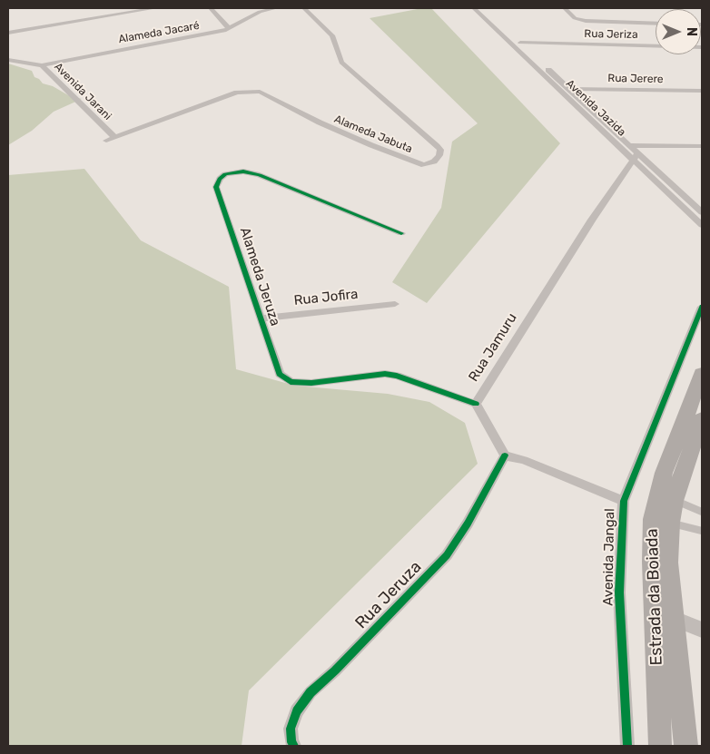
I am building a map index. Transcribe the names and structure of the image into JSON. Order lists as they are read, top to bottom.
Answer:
{
  "streets": {
    "main road": ["Estrada da Boiada"],
    "street": [
      "Alameda Jacaré",
      "Rua Jeriza",
      "Rua Jerere",
      "Avenida Jarani",
      "Avenida Jazida",
      "Alameda Jabuta",
      "Alameda Jeruza",
      "Rua Jofira",
      "Rua Jamuru",
      "Avenida Jangal",
      "Rua Jeruza"
    ]
  },
  "crossings": [
    ["Alameda Jacaré", "Avenida Jarani"],
    ["Rua Jeriza", "Avenida Jazida"],
    ["Rua Jerere", "Avenida Jazida"],
    ["Avenida Jarani", "Alameda Jabuta"],
    ["Avenida Jazida", "Rua Jamuru"],
    ["Alameda Jeruza", "Rua Jofira"],
    ["Alameda Jeruza", "Rua Jamuru"],
    ["Rua Jamuru", "Rua Jeruza"]
  ],
  "north": "right"
}
